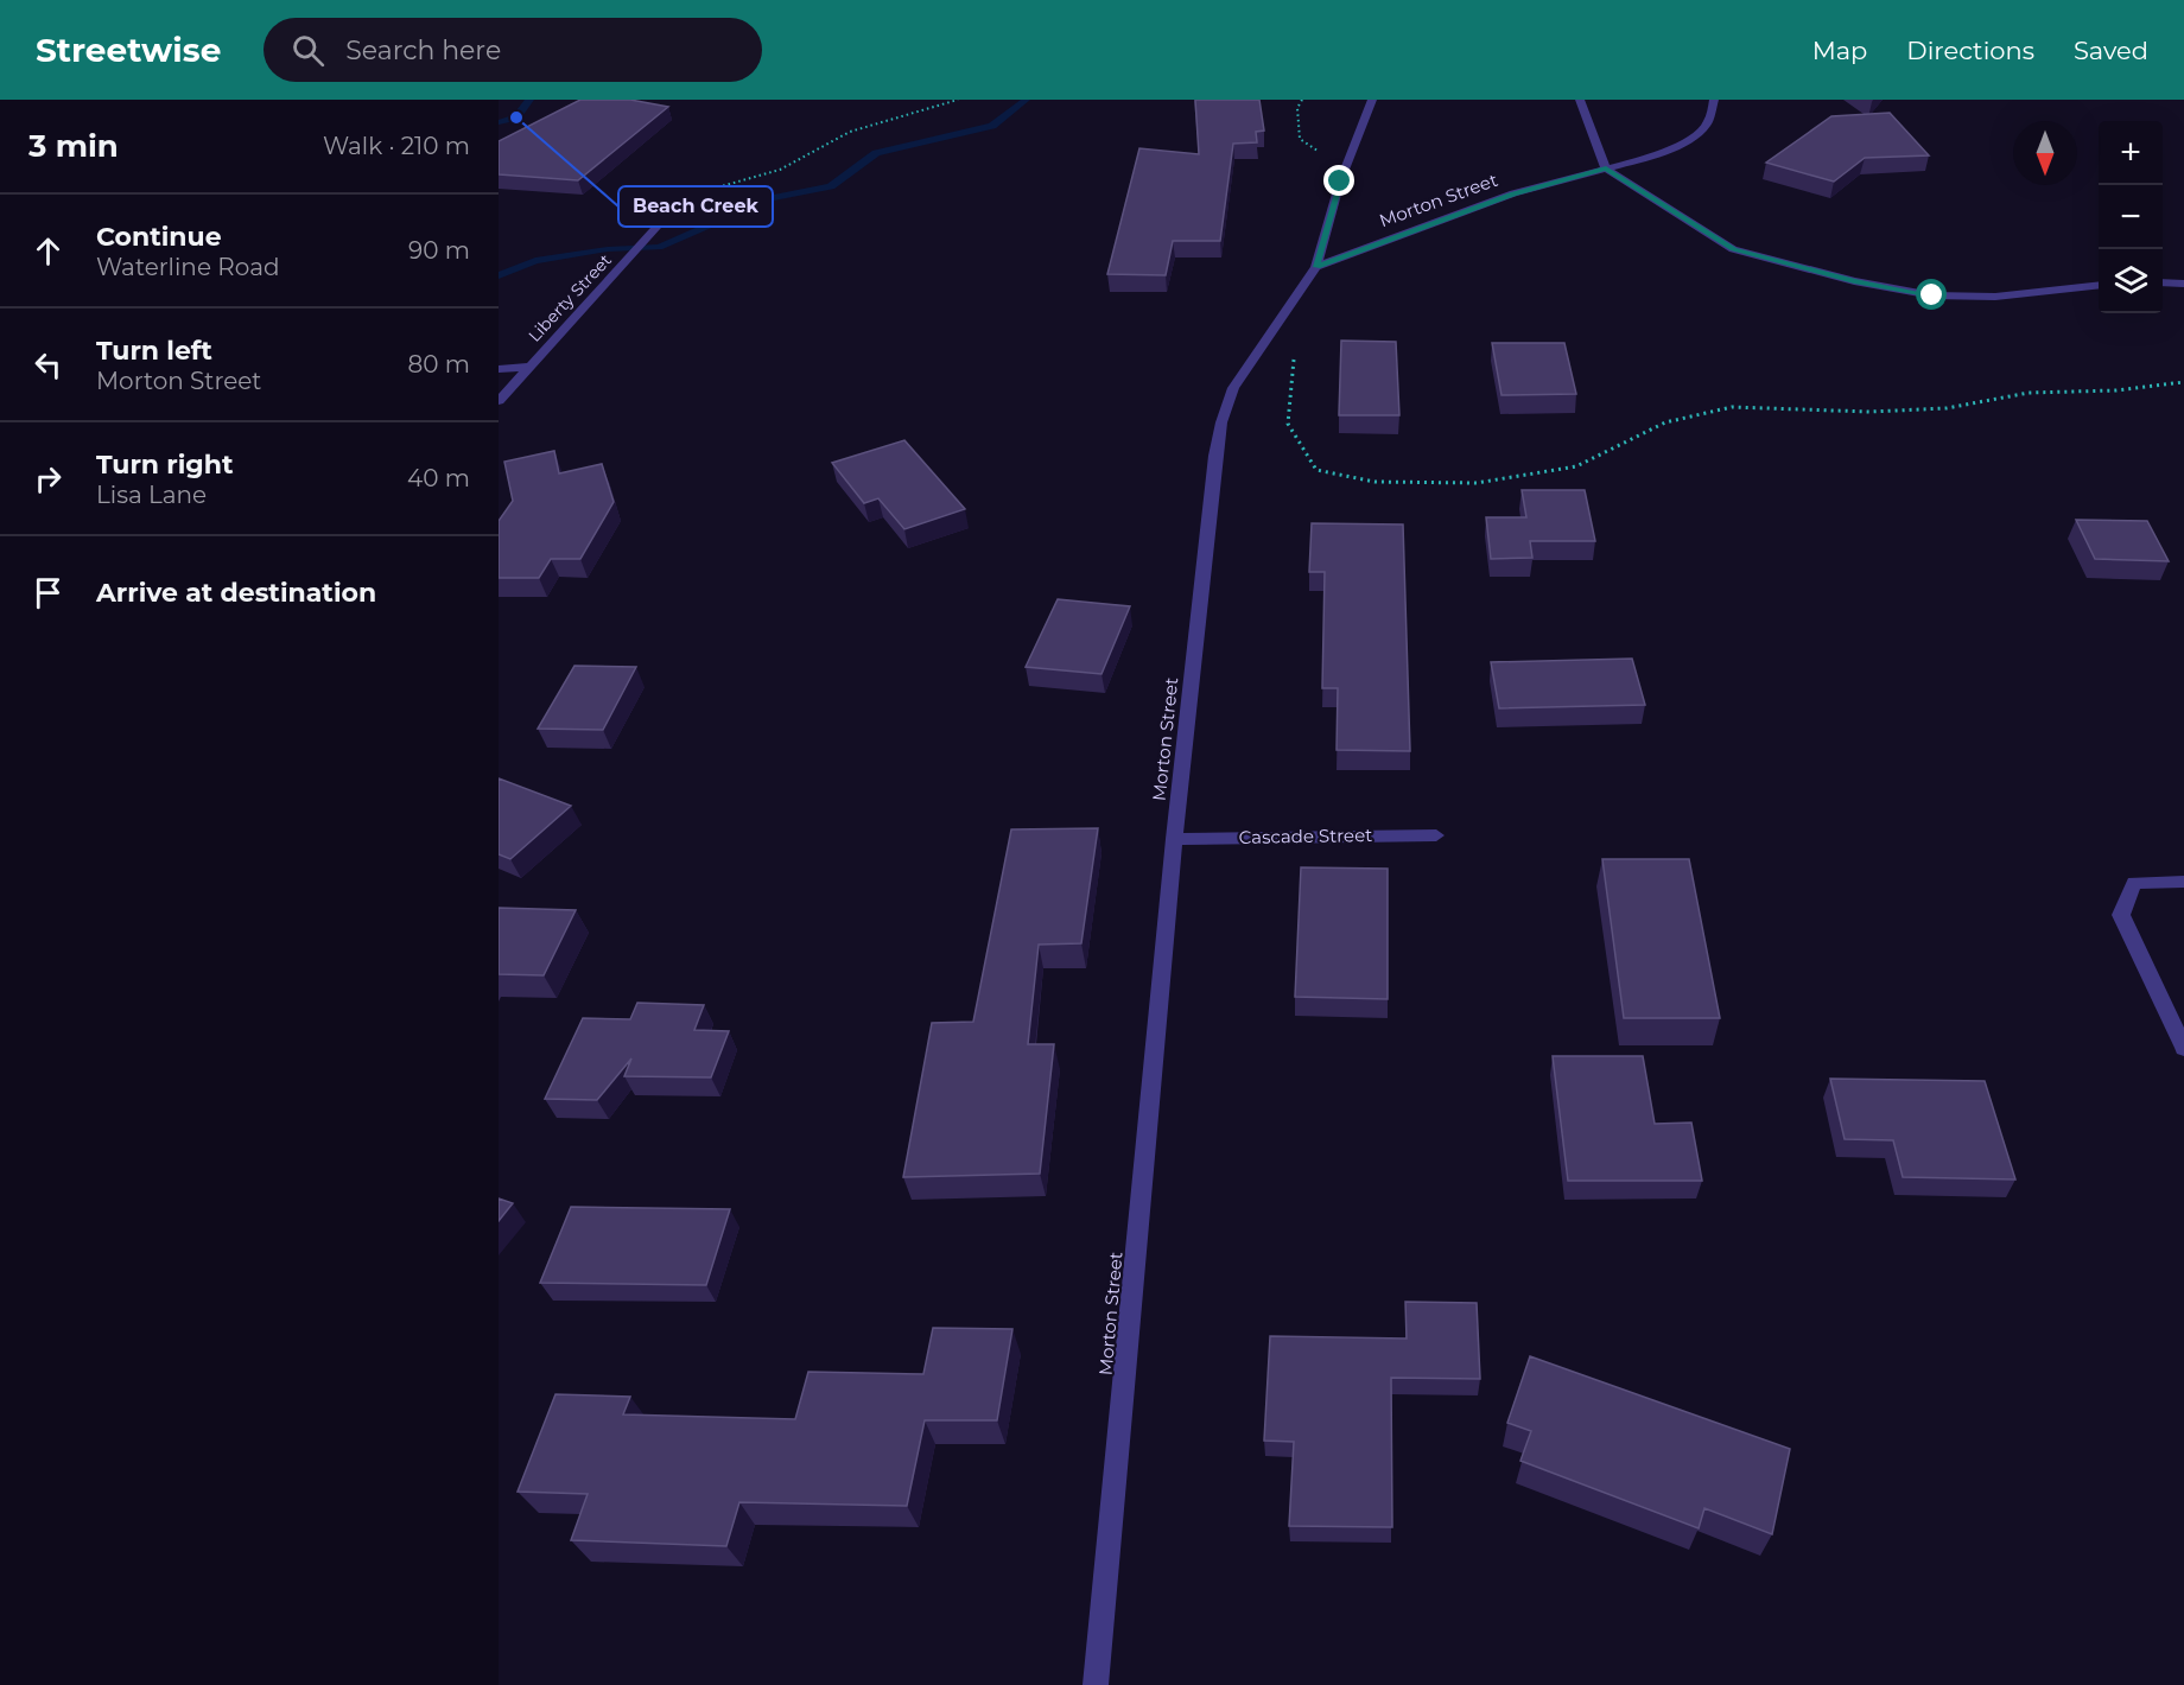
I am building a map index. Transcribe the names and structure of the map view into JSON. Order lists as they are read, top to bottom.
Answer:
{
  "streets": {
    "street": ["Morton Street", "Liberty Street", "Cascade Street"]
  },
  "crossings": [
    ["Morton Street", "Cascade Street"]
  ],
  "places": ["Beach Creek"],
  "north": "bottom",
  "page": {
    "header": "Streetwise",
    "search": "Search here",
    "nav": ["Map", "Directions", "Saved"],
    "heading": ["3 min", "Walk · 210 m"],
    "map_buttons": ["+", "−"],
    "list": [
      ["Continue", "Waterline Road", "90 m"],
      ["Turn left", "Morton Street", "80 m"],
      ["Turn right", "Lisa Lane", "40 m"],
      "Arrive at destination"
    ]
  }
}
